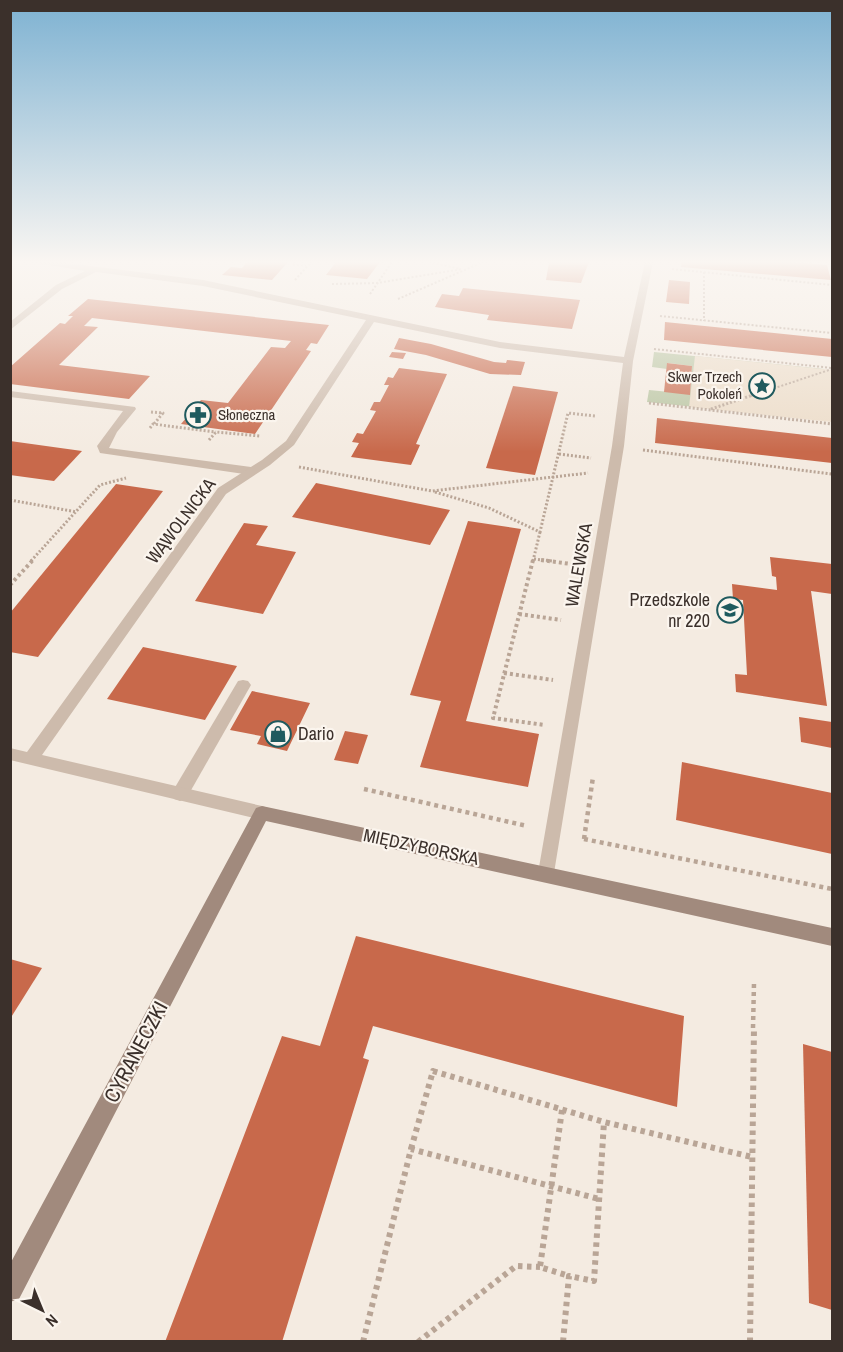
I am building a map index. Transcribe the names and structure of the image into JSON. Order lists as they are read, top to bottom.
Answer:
{
  "streets": {
    "street": [
      "WĄWOLNICKA",
      "WALEWSKA",
      "MIĘDZYBORSKA",
      "CYRANECZKI"
    ]
  },
  "crossings": [
    ["WĄWOLNICKA", "MIĘDZYBORSKA"],
    ["WALEWSKA", "MIĘDZYBORSKA"],
    ["MIĘDZYBORSKA", "CYRANECZKI"]
  ],
  "places": {
    "place": ["Skwer Trzech Pokoleń"],
    "pharmacy": ["Słoneczna"],
    "school or university": ["Przedszkole nr 220"],
    "shop": ["Dario"]
  },
  "north": "bottom right"
}
